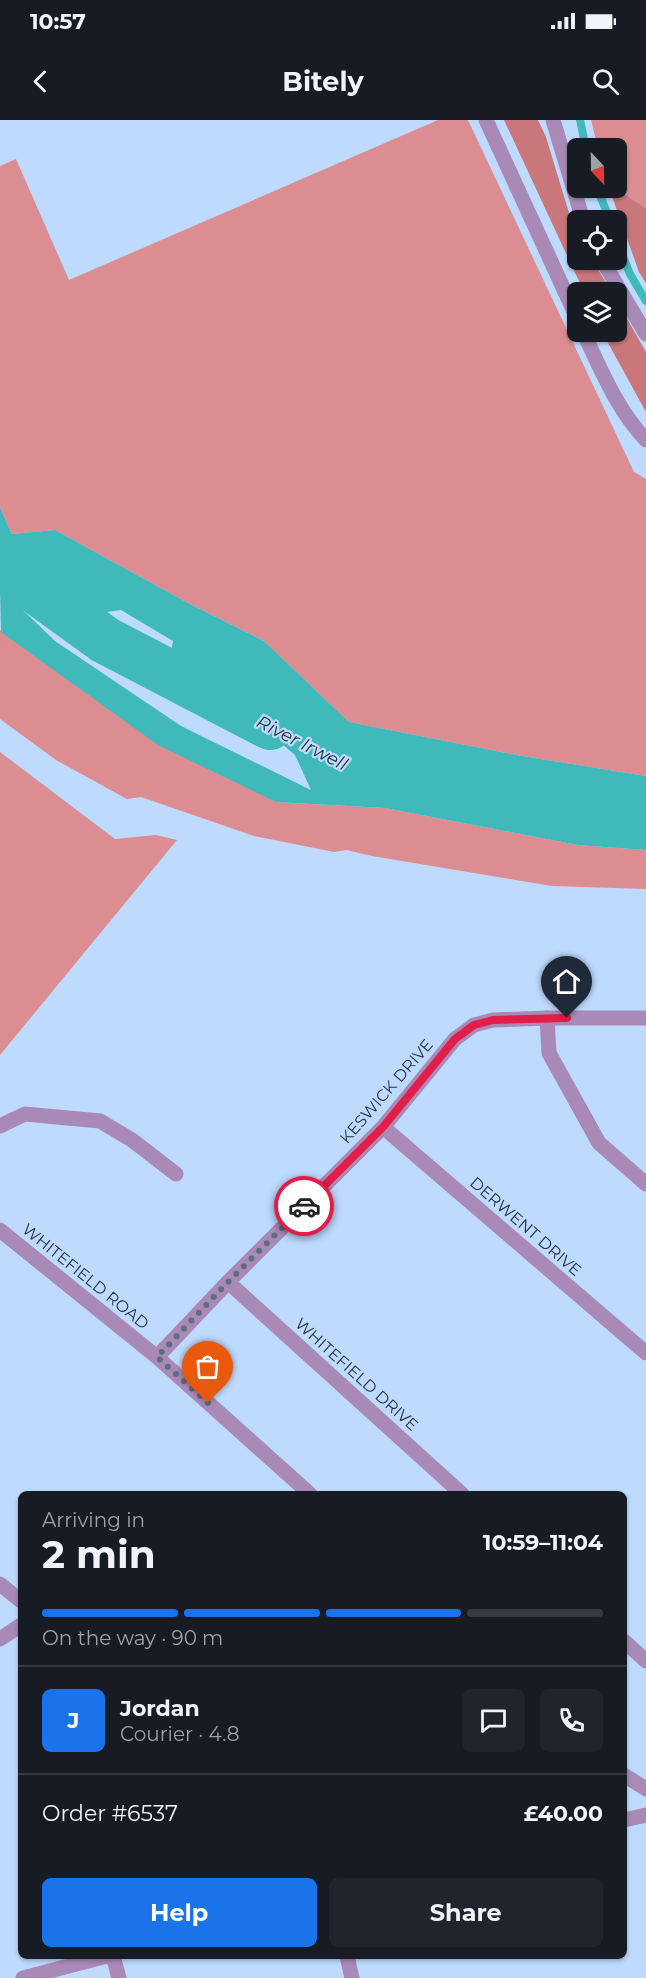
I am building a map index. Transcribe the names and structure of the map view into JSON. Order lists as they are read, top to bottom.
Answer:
{
  "streets": {
    "street": [
      "KESWICK DRIVE",
      "DERWENT DRIVE",
      "WHITEFIELD ROAD",
      "WHITEFIELD DRIVE"
    ]
  },
  "crossings": [
    ["KESWICK DRIVE", "DERWENT DRIVE"],
    ["KESWICK DRIVE", "WHITEFIELD ROAD"],
    ["KESWICK DRIVE", "WHITEFIELD DRIVE"]
  ],
  "water": ["River Irwell"],
  "north": "bottom",
  "page": {
    "status": "10:57",
    "header": "Bitely",
    "heading": ["2 min", "Arriving in", "10:59–11:04"],
    "panel": [
      "Jordan",
      "Courier · 4.8",
      "Order #6537",
      "£40.00"
    ],
    "bar": "On the way · 90 m",
    "round": "J",
    "buttons": ["Help", "Share"]
  }
}
